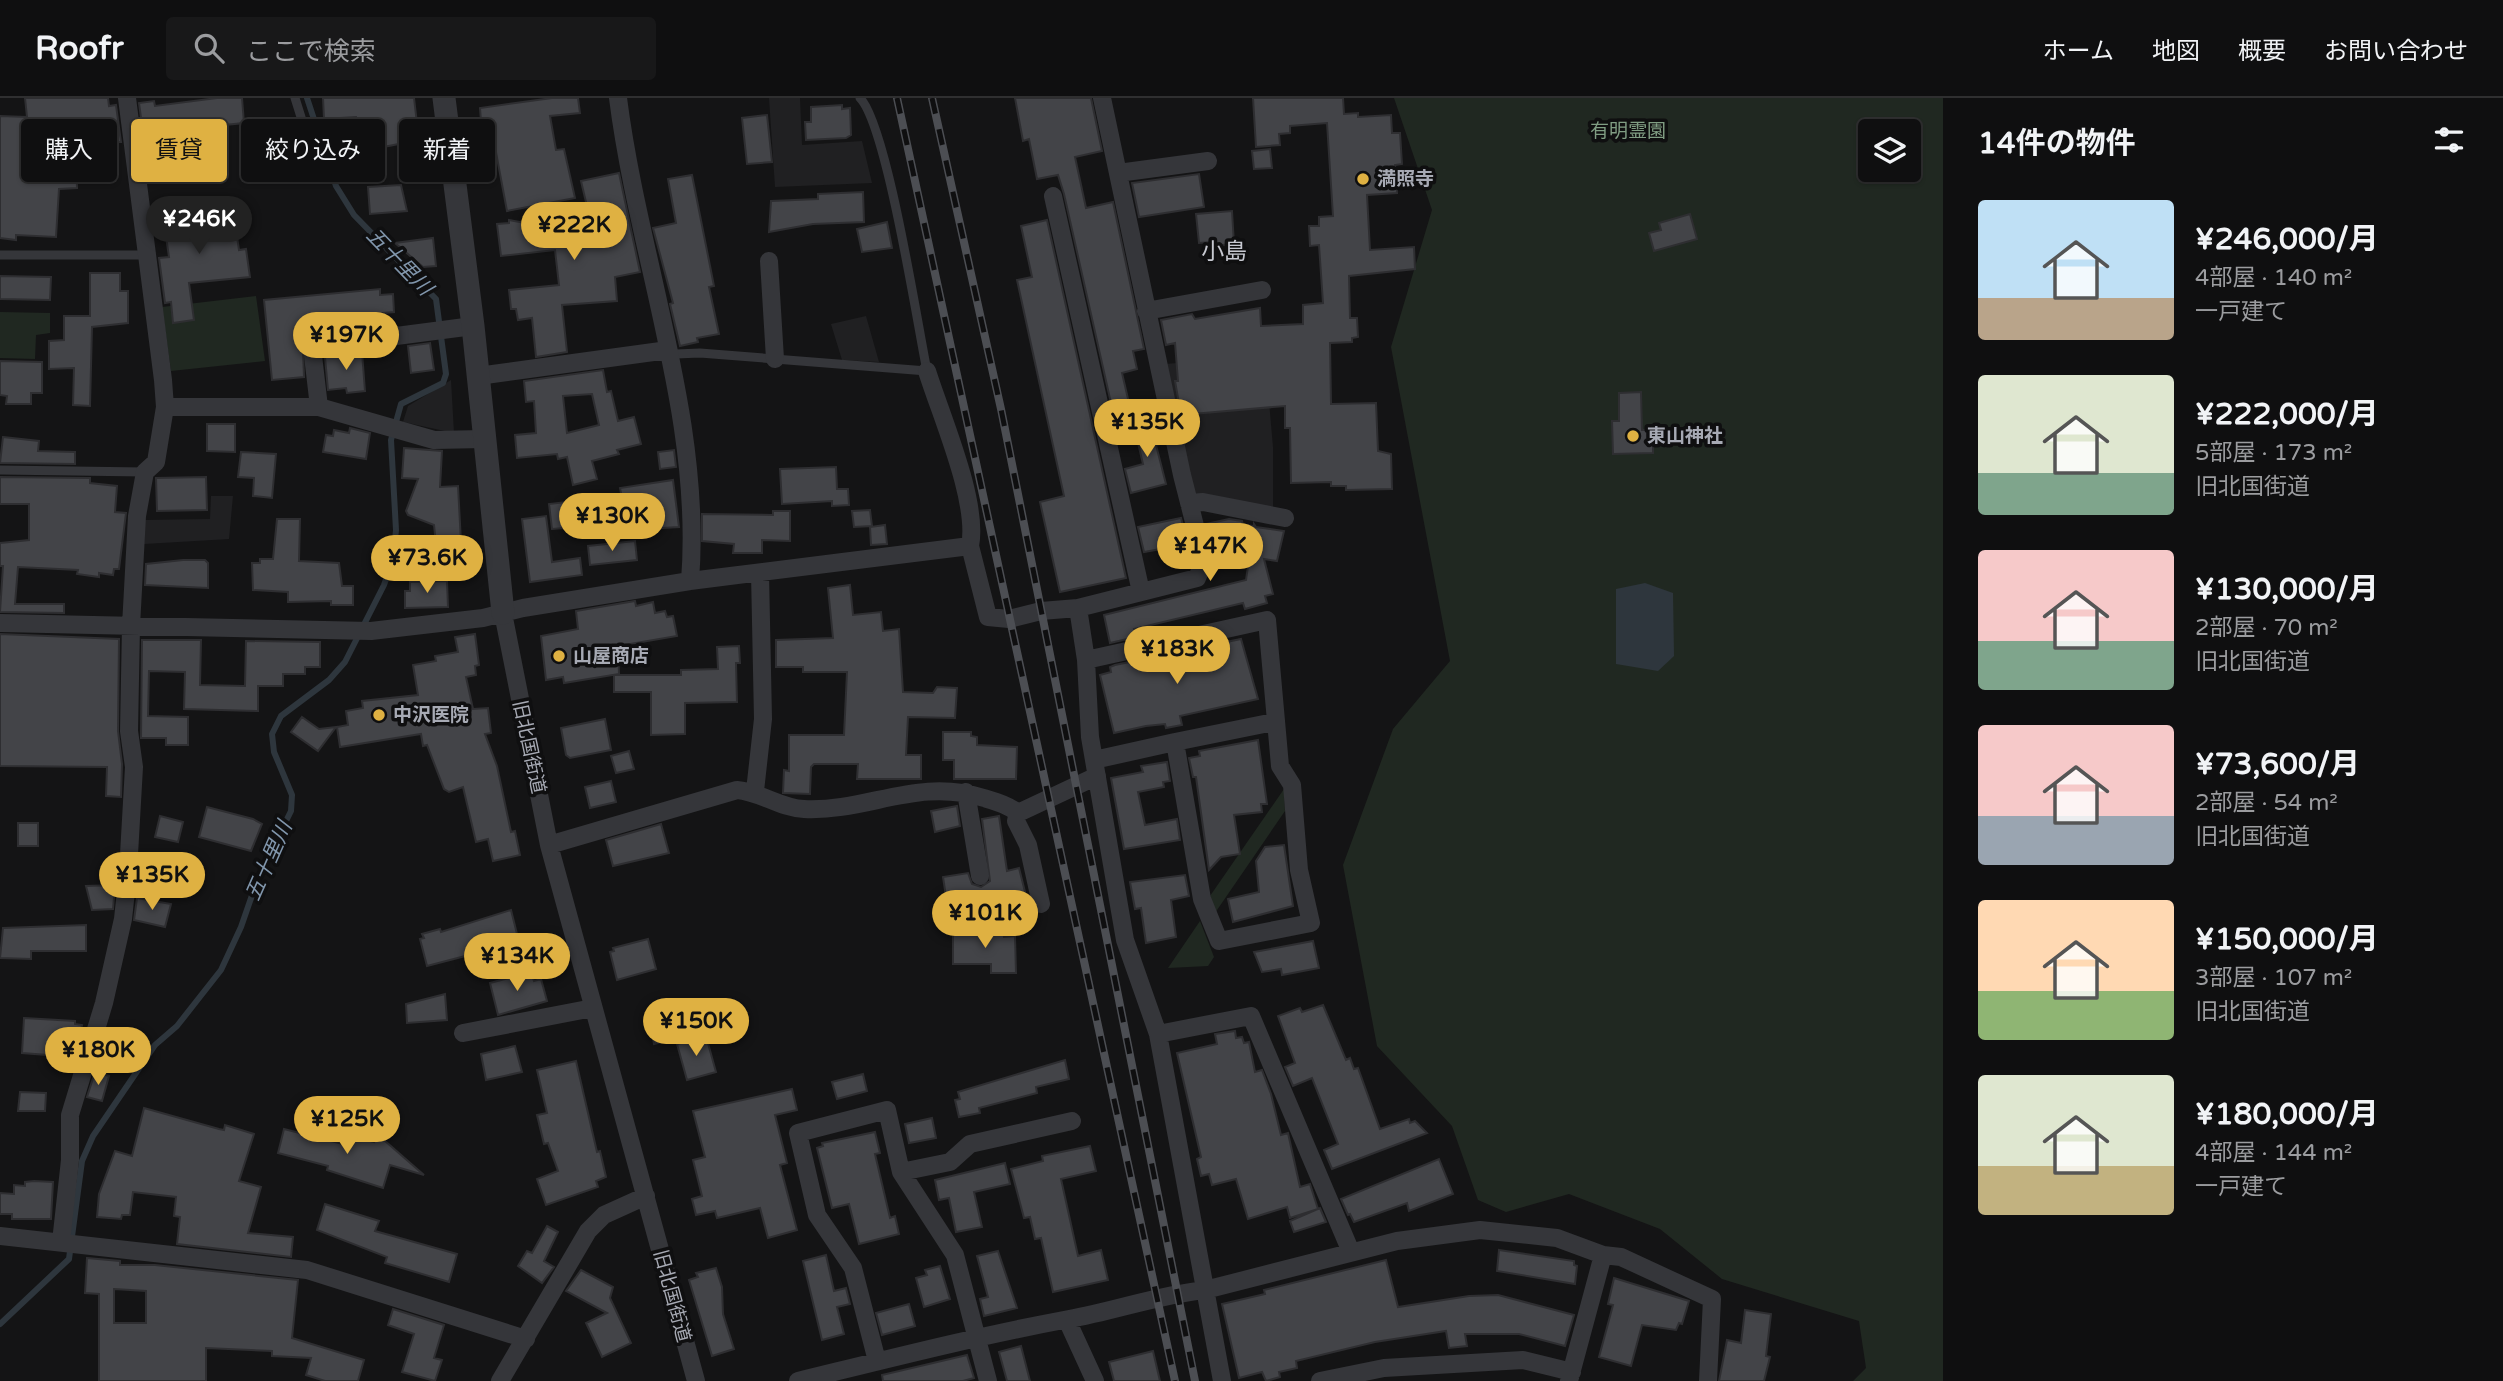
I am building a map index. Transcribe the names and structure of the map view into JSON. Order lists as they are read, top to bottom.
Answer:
{
  "streets": {
    "street": ["旧北国街道"]
  },
  "districts": ["小島"],
  "water": ["五十里川"],
  "parks": ["有明霊園"],
  "places": [
    "満照寺",
    "東山神社",
    "山屋商店",
    "中沢医院"
  ],
  "page": {
    "header": "Roofr",
    "search": "ここで検索",
    "nav": [
      "ホーム",
      "地図",
      "概要",
      "お問い合わせ"
    ],
    "heading": "14件の物件",
    "chip": [
      "購入",
      "賃貸",
      "絞り込み",
      "新着"
    ],
    "list": [
      {
        "name": "¥246,000/月",
        "note": "4部屋 · 140 m² · 一戸建て"
      },
      {
        "name": "¥222,000/月",
        "note": "5部屋 · 173 m² · 旧北国街道"
      },
      {
        "name": "¥130,000/月",
        "note": "2部屋 · 70 m² · 旧北国街道"
      },
      {
        "name": "¥73,600/月",
        "note": "2部屋 · 54 m² · 旧北国街道"
      },
      {
        "name": "¥150,000/月",
        "note": "3部屋 · 107 m² · 旧北国街道"
      },
      {
        "name": "¥180,000/月",
        "note": "4部屋 · 144 m² · 一戸建て"
      }
    ],
    "price": [
      "¥246K",
      "¥222K",
      "¥197K",
      "¥135K",
      "¥130K",
      "¥147K",
      "¥73.6K",
      "¥183K",
      "¥135K",
      "¥101K",
      "¥134K",
      "¥150K",
      "¥180K",
      "¥125K"
    ]
  }
}
